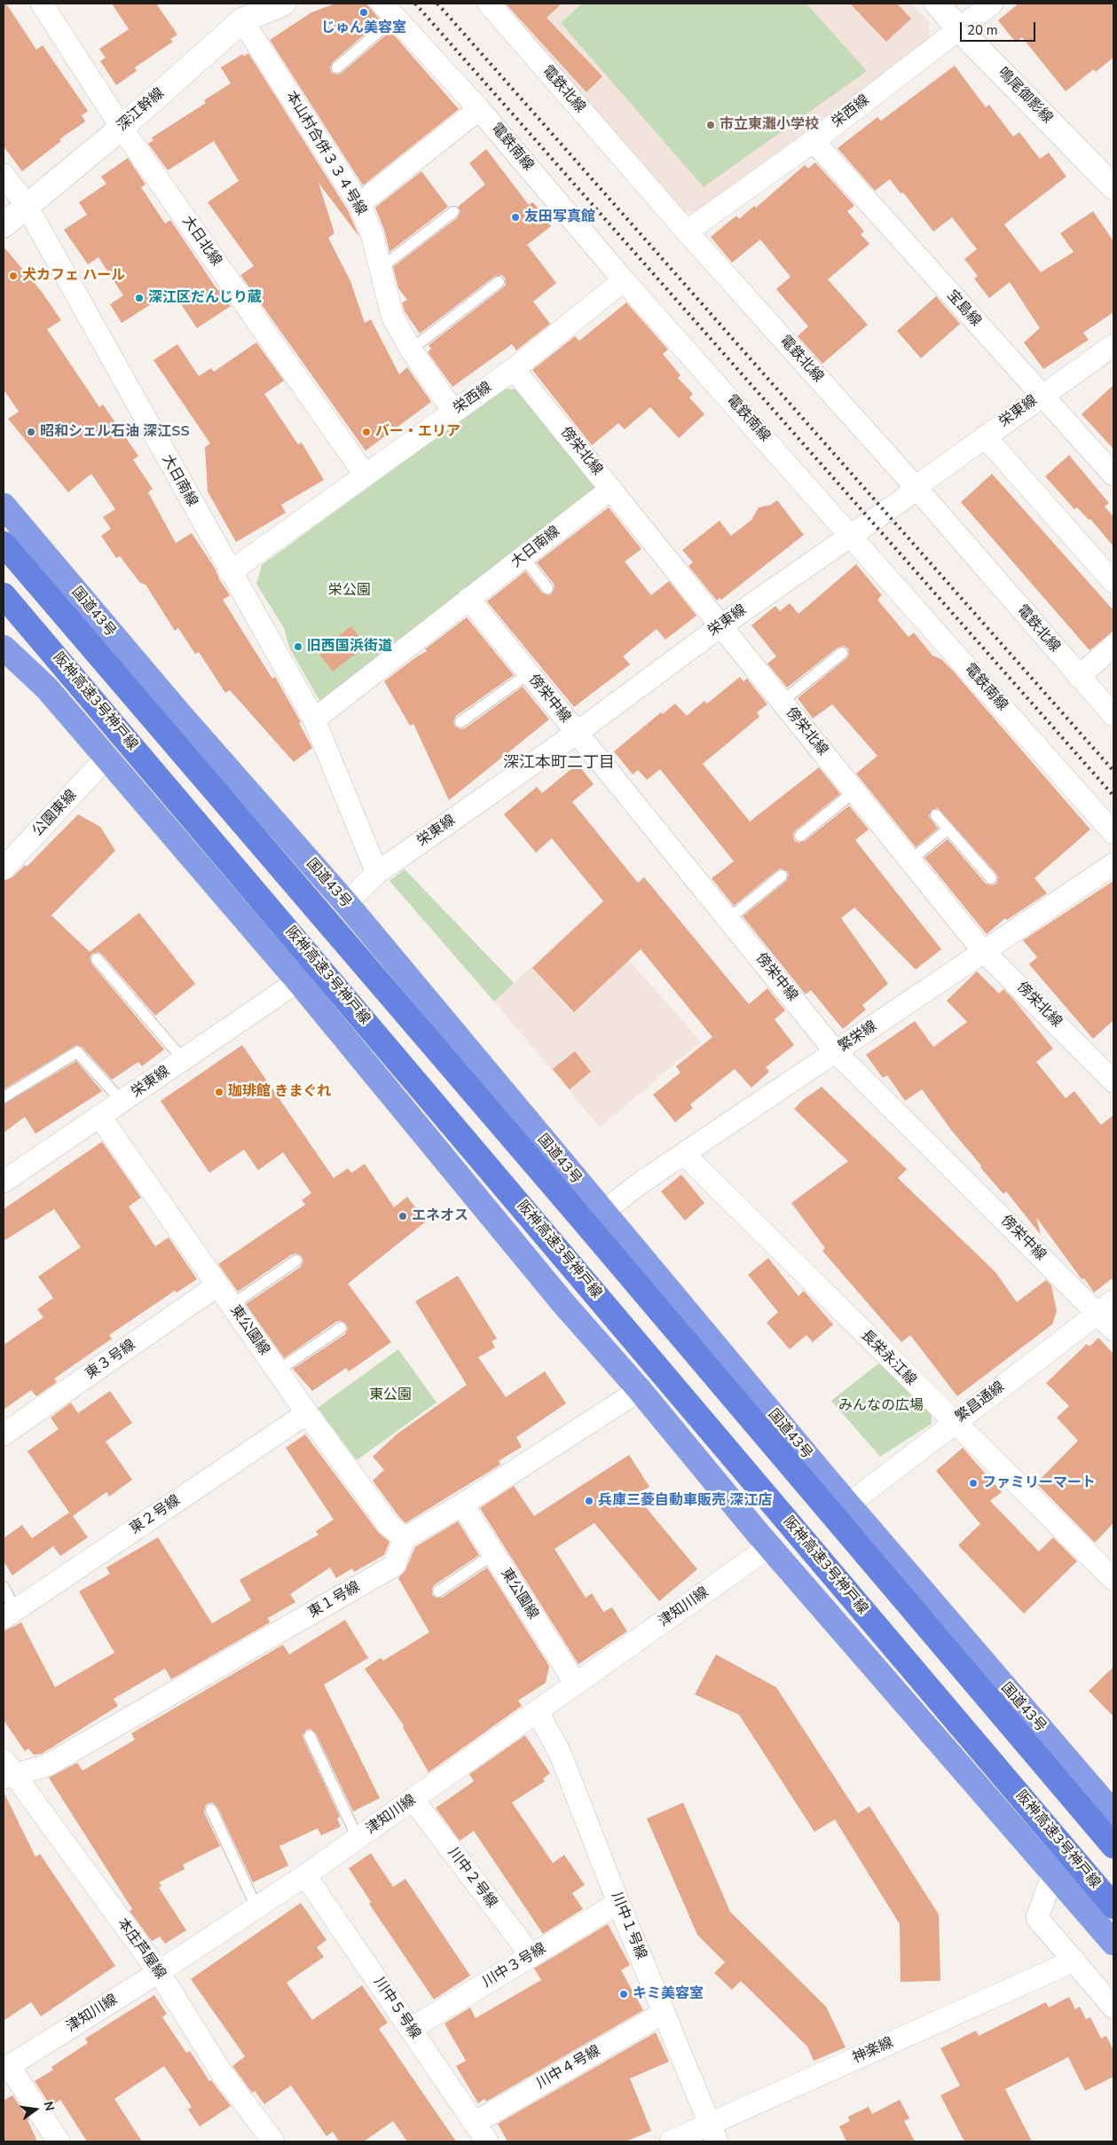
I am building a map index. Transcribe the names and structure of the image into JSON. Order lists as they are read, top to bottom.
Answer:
{
  "streets": {
    "highway": ["国道43号", "阪神高速3号神戸線"],
    "street": [
      "電鉄北線",
      "鳴尾御影線",
      "深江幹線",
      "栄西線",
      "電鉄南線",
      "本山村合併３３４号線",
      "大日北線",
      "宝島線",
      "栄東線",
      "傍栄北線",
      "大日南線",
      "傍栄中線",
      "公園東線",
      "繁栄線",
      "東公園線",
      "長栄永江線",
      "東３号線",
      "繁昌通線",
      "東２号線",
      "東１号線",
      "津知川線",
      "川中２号線",
      "川中１号線",
      "本庄芦屋線",
      "川中３号線",
      "川中５号線",
      "神楽線",
      "川中４号線"
    ]
  },
  "crossings": [
    ["電鉄北線", "栄西線"],
    ["電鉄北線", "栄東線"],
    ["鳴尾御影線", "栄西線"],
    ["深江幹線", "本山村合併３３４号線"],
    ["深江幹線", "大日北線"],
    ["深江幹線", "大日南線"],
    ["栄西線", "電鉄南線"],
    ["栄西線", "本山村合併３３４号線"],
    ["栄西線", "大日北線"],
    ["栄西線", "宝島線"],
    ["栄西線", "傍栄北線"],
    ["栄西線", "大日南線"],
    ["電鉄南線", "栄東線"],
    ["宝島線", "栄東線"],
    ["栄東線", "傍栄北線"],
    ["栄東線", "大日南線"],
    ["栄東線", "国道43号"],
    ["栄東線", "傍栄中線"],
    ["栄東線", "東公園線"],
    ["傍栄北線", "大日南線"],
    ["傍栄北線", "繁栄線"],
    ["大日南線", "傍栄中線"],
    ["国道43号", "繁栄線"],
    ["国道43号", "繁昌通線"],
    ["傍栄中線", "繁栄線"],
    ["傍栄中線", "繁昌通線"],
    ["繁栄線", "長栄永江線"],
    ["東公園線", "東３号線"],
    ["東公園線", "東２号線"],
    ["東公園線", "東１号線"],
    ["東公園線", "津知川線"],
    ["長栄永江線", "繁昌通線"],
    ["東１号線", "本庄芦屋線"],
    ["津知川線", "川中２号線"],
    ["津知川線", "川中１号線"],
    ["津知川線", "本庄芦屋線"],
    ["津知川線", "川中５号線"],
    ["川中２号線", "川中３号線"],
    ["川中１号線", "川中３号線"],
    ["川中１号線", "神楽線"],
    ["川中１号線", "川中４号線"],
    ["川中３号線", "川中５号線"],
    ["川中５号線", "川中４号線"]
  ],
  "districts": ["深江本町二丁目"],
  "parks": ["栄公園", "東公園", "みんなの広場"],
  "places": [
    "じゅん美容室",
    "市立東灘小学校",
    "友田写真館",
    "犬カフェ ハール",
    "深江区だんじり蔵",
    "昭和シェル石油 深江SS",
    "バー・エリア",
    "旧西国浜街道",
    "珈琲館 きまぐれ",
    "エネオス",
    "ファミリーマート",
    "兵庫三菱自動車販売 深江店",
    "キミ美容室"
  ],
  "scale_bar": "20 m",
  "north": "right"
}
